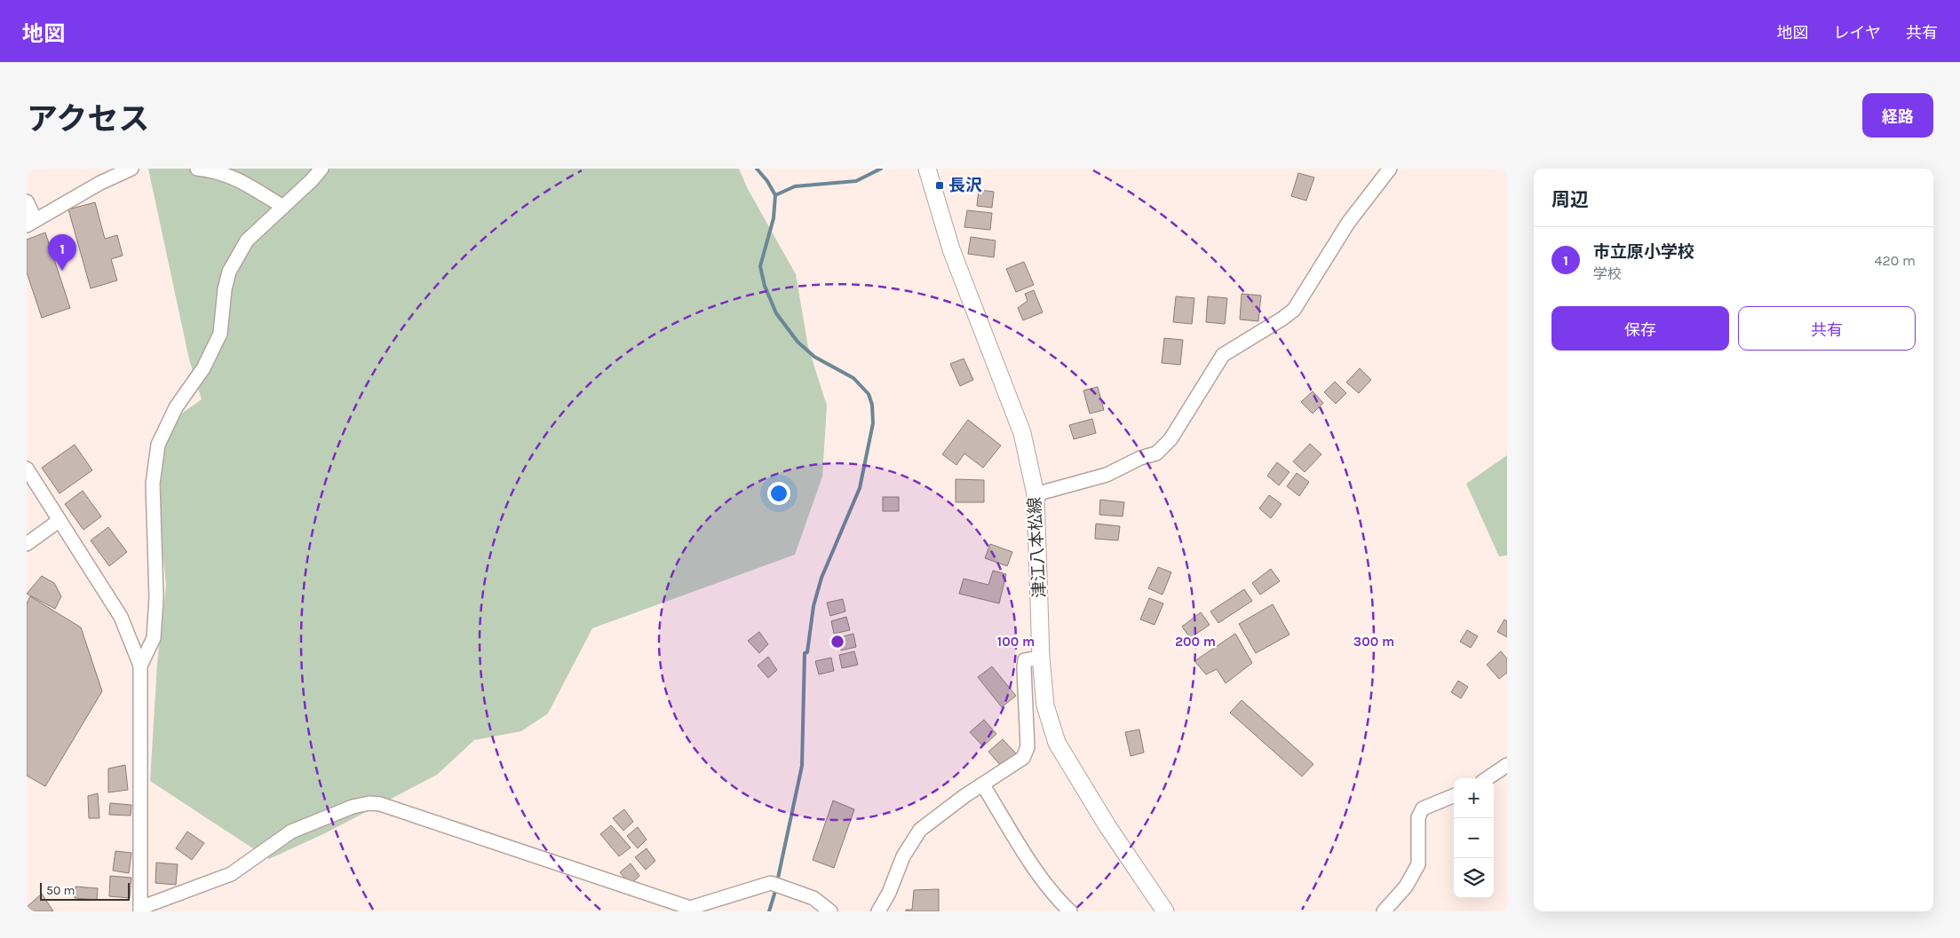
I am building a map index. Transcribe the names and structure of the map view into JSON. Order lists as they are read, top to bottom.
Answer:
{
  "streets": {
    "main road": ["津江八本松線"]
  },
  "places": {
    "transit": ["長沢"]
  },
  "scale_bar": "50 m",
  "page": {
    "header": "地図",
    "nav": ["地図", "レイヤ", "共有"],
    "title": "アクセス",
    "buttons": [
      "経路",
      ["保存", "共有"]
    ],
    "heading": "周辺",
    "list": [
      {
        "mark": "1",
        "name": "市立原小学校",
        "note": "学校",
        "value": "420 m"
      }
    ],
    "pins": "1",
    "map_buttons": ["+", "−"],
    "scale": "50 m"
  },
  "rings": ["100 m", "200 m", "300 m"]
}
